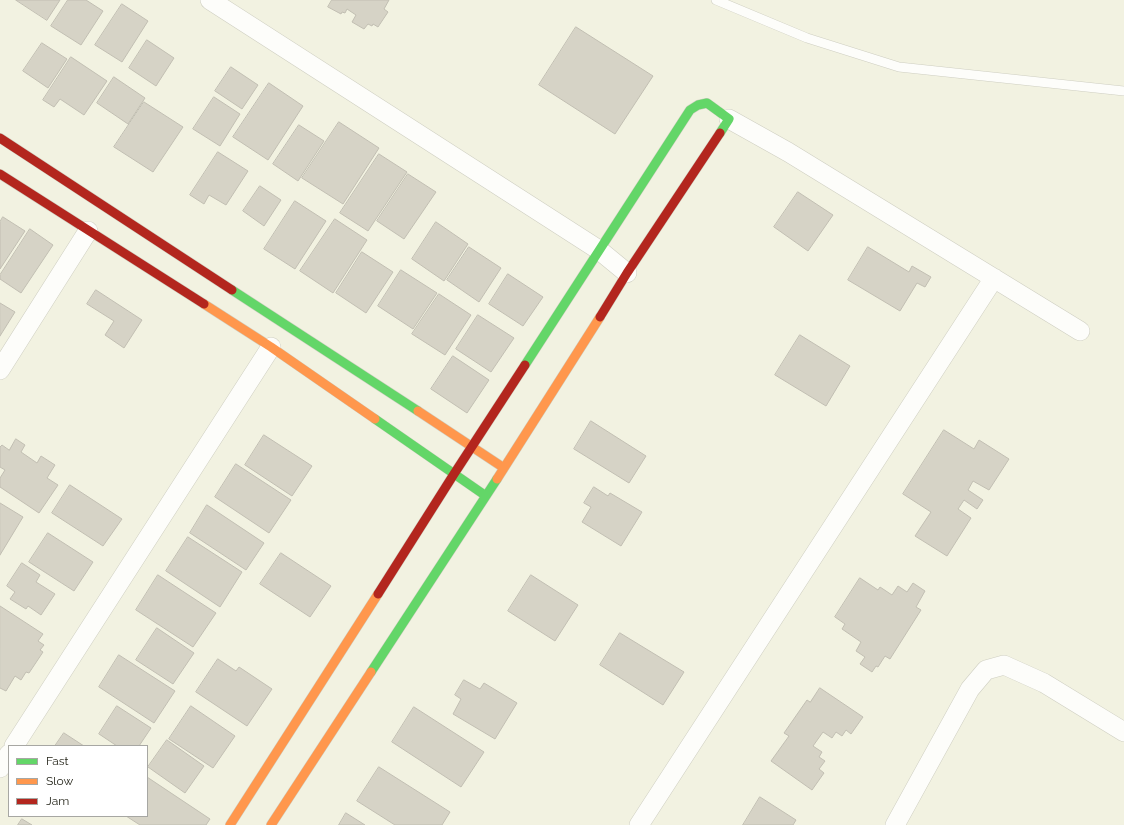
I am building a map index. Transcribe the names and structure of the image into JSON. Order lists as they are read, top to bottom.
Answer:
{
  "legend": ["Fast", "Slow", "Jam"]
}
